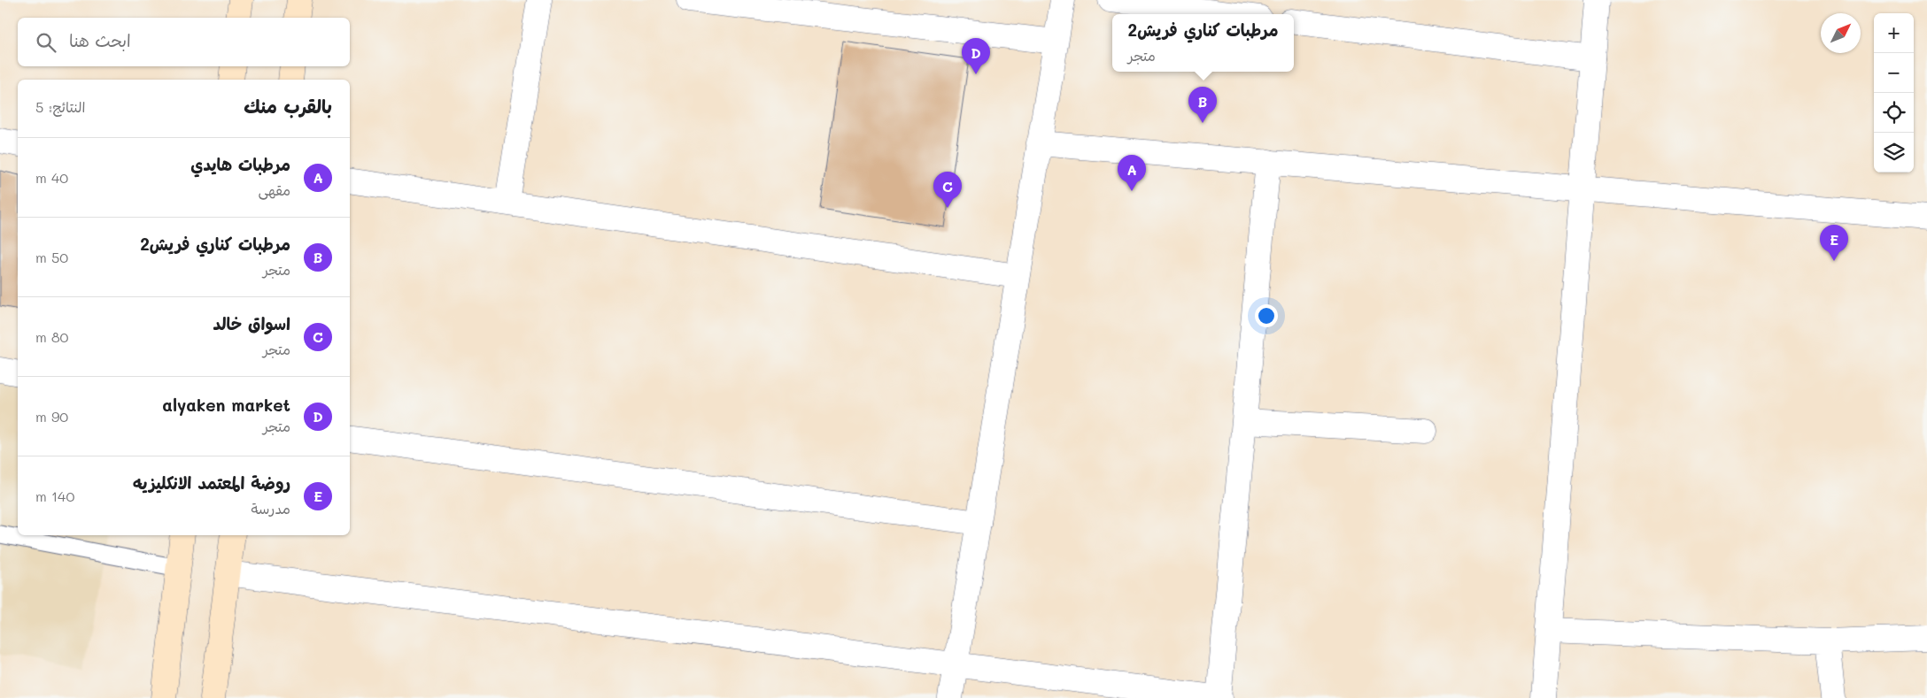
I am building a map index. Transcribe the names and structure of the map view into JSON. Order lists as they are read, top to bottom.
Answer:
{
  "north": "top right",
  "page": {
    "map_buttons": ["+", "−"],
    "popup": ["مرطبات كناري فريش2", "متجر"],
    "search": "ابحث هنا",
    "pins": [
      "D",
      "B",
      "A",
      "C",
      "E"
    ],
    "heading": ["بالقرب منك", "النتائج: 5"],
    "list": [
      {
        "mark": "A",
        "name": "مرطبات هايدي",
        "note": "مقهى",
        "value": "40 m"
      },
      {
        "mark": "B",
        "name": "مرطبات كناري فريش2",
        "note": "متجر",
        "value": "50 m"
      },
      {
        "mark": "C",
        "name": "اسواق خالد",
        "note": "متجر",
        "value": "80 m"
      },
      {
        "mark": "D",
        "name": "alyaken market",
        "note": "متجر",
        "value": "90 m"
      },
      {
        "mark": "E",
        "name": "روضة المعتمد الانكليزيه",
        "note": "مدرسة",
        "value": "140 m"
      }
    ]
  }
}
